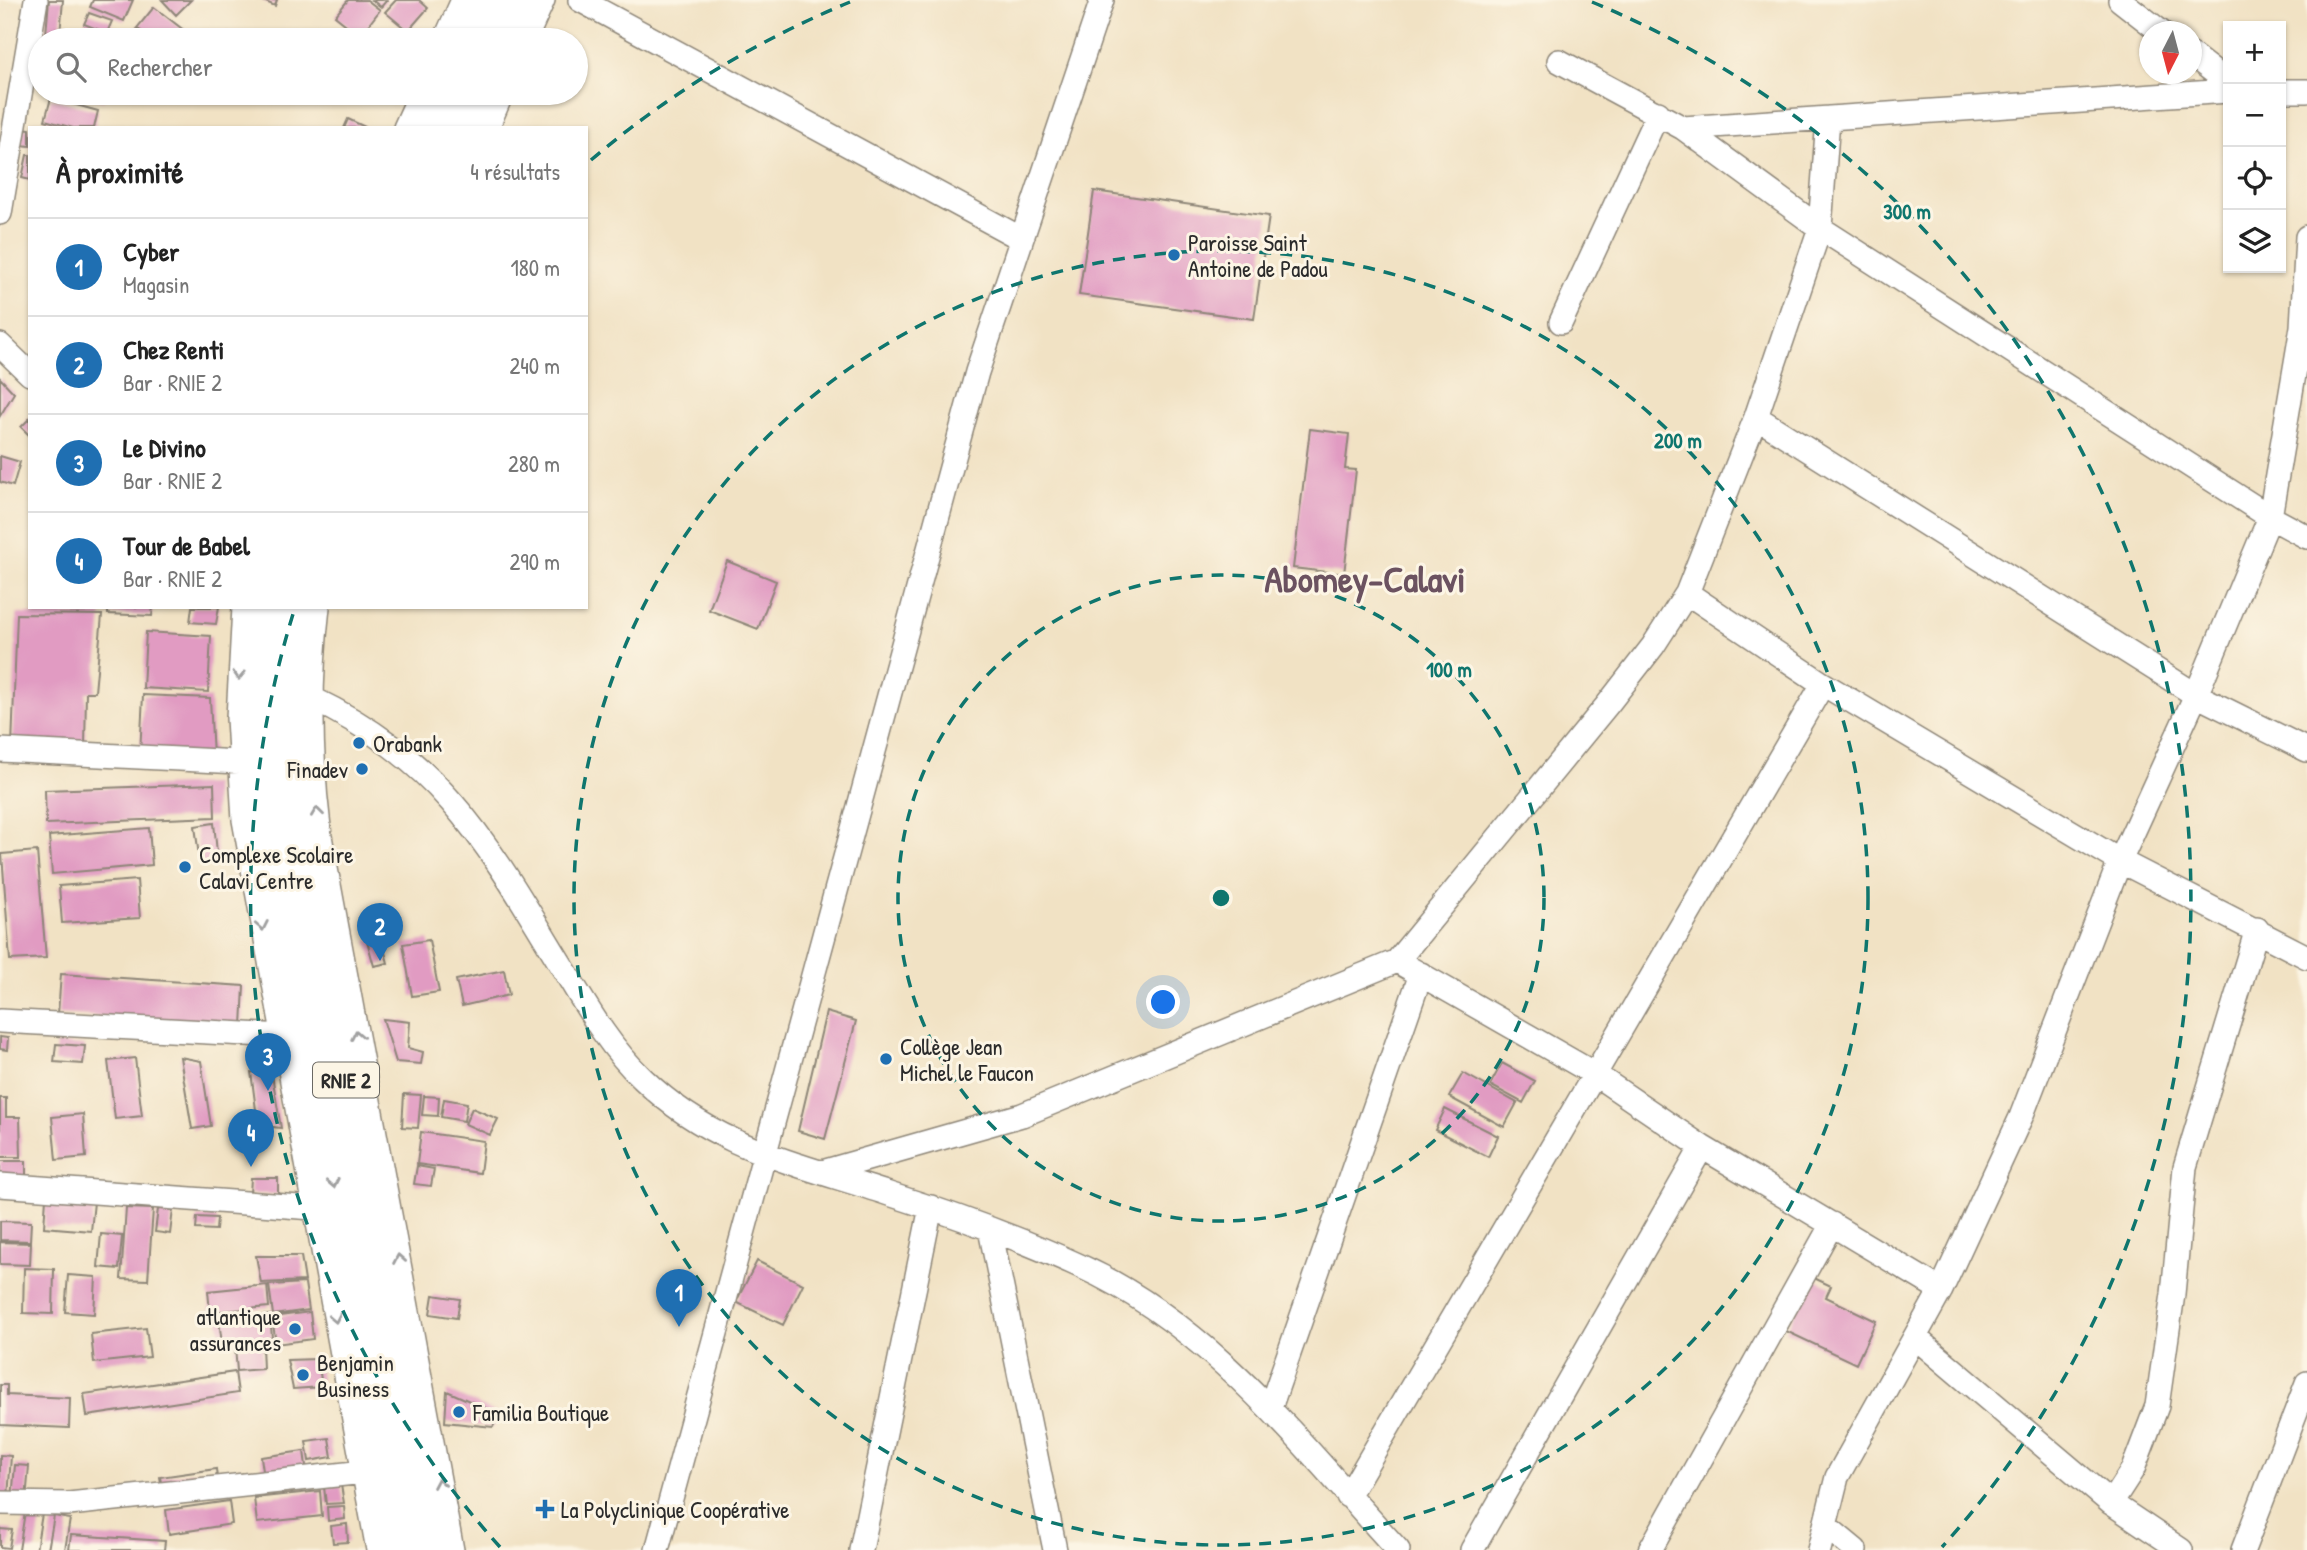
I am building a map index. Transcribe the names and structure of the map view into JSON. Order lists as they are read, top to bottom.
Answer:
{
  "streets": {
    "highway": ["RNIE 2"]
  },
  "districts": ["Abomey-Calavi"],
  "places": {
    "other": [
      "Paroisse Saint Antoine de Padou",
      "Orabank",
      "Finadev",
      "Complexe Scolaire Calavi Centre",
      "Collège Jean Michel le Faucon",
      "atlantique assurances",
      "Benjamin Business",
      "Familia Boutique"
    ],
    "health": ["La Polyclinique Coopérative"]
  },
  "north": "bottom",
  "page": {
    "map_buttons": ["+", "−"],
    "search": "Rechercher",
    "heading": ["À proximité", "4 résultats"],
    "list": [
      {
        "mark": "1",
        "name": "Cyber",
        "note": "Magasin",
        "value": "180 m"
      },
      {
        "mark": "2",
        "name": "Chez Renti",
        "note": "Bar · RNIE 2",
        "value": "240 m"
      },
      {
        "mark": "3",
        "name": "Le Divino",
        "note": "Bar · RNIE 2",
        "value": "280 m"
      },
      {
        "mark": "4",
        "name": "Tour de Babel",
        "note": "Bar · RNIE 2",
        "value": "290 m"
      }
    ],
    "pins": [
      "2",
      "3",
      "4",
      "1"
    ]
  },
  "rings": ["300 m", "200 m", "100 m"]
}
